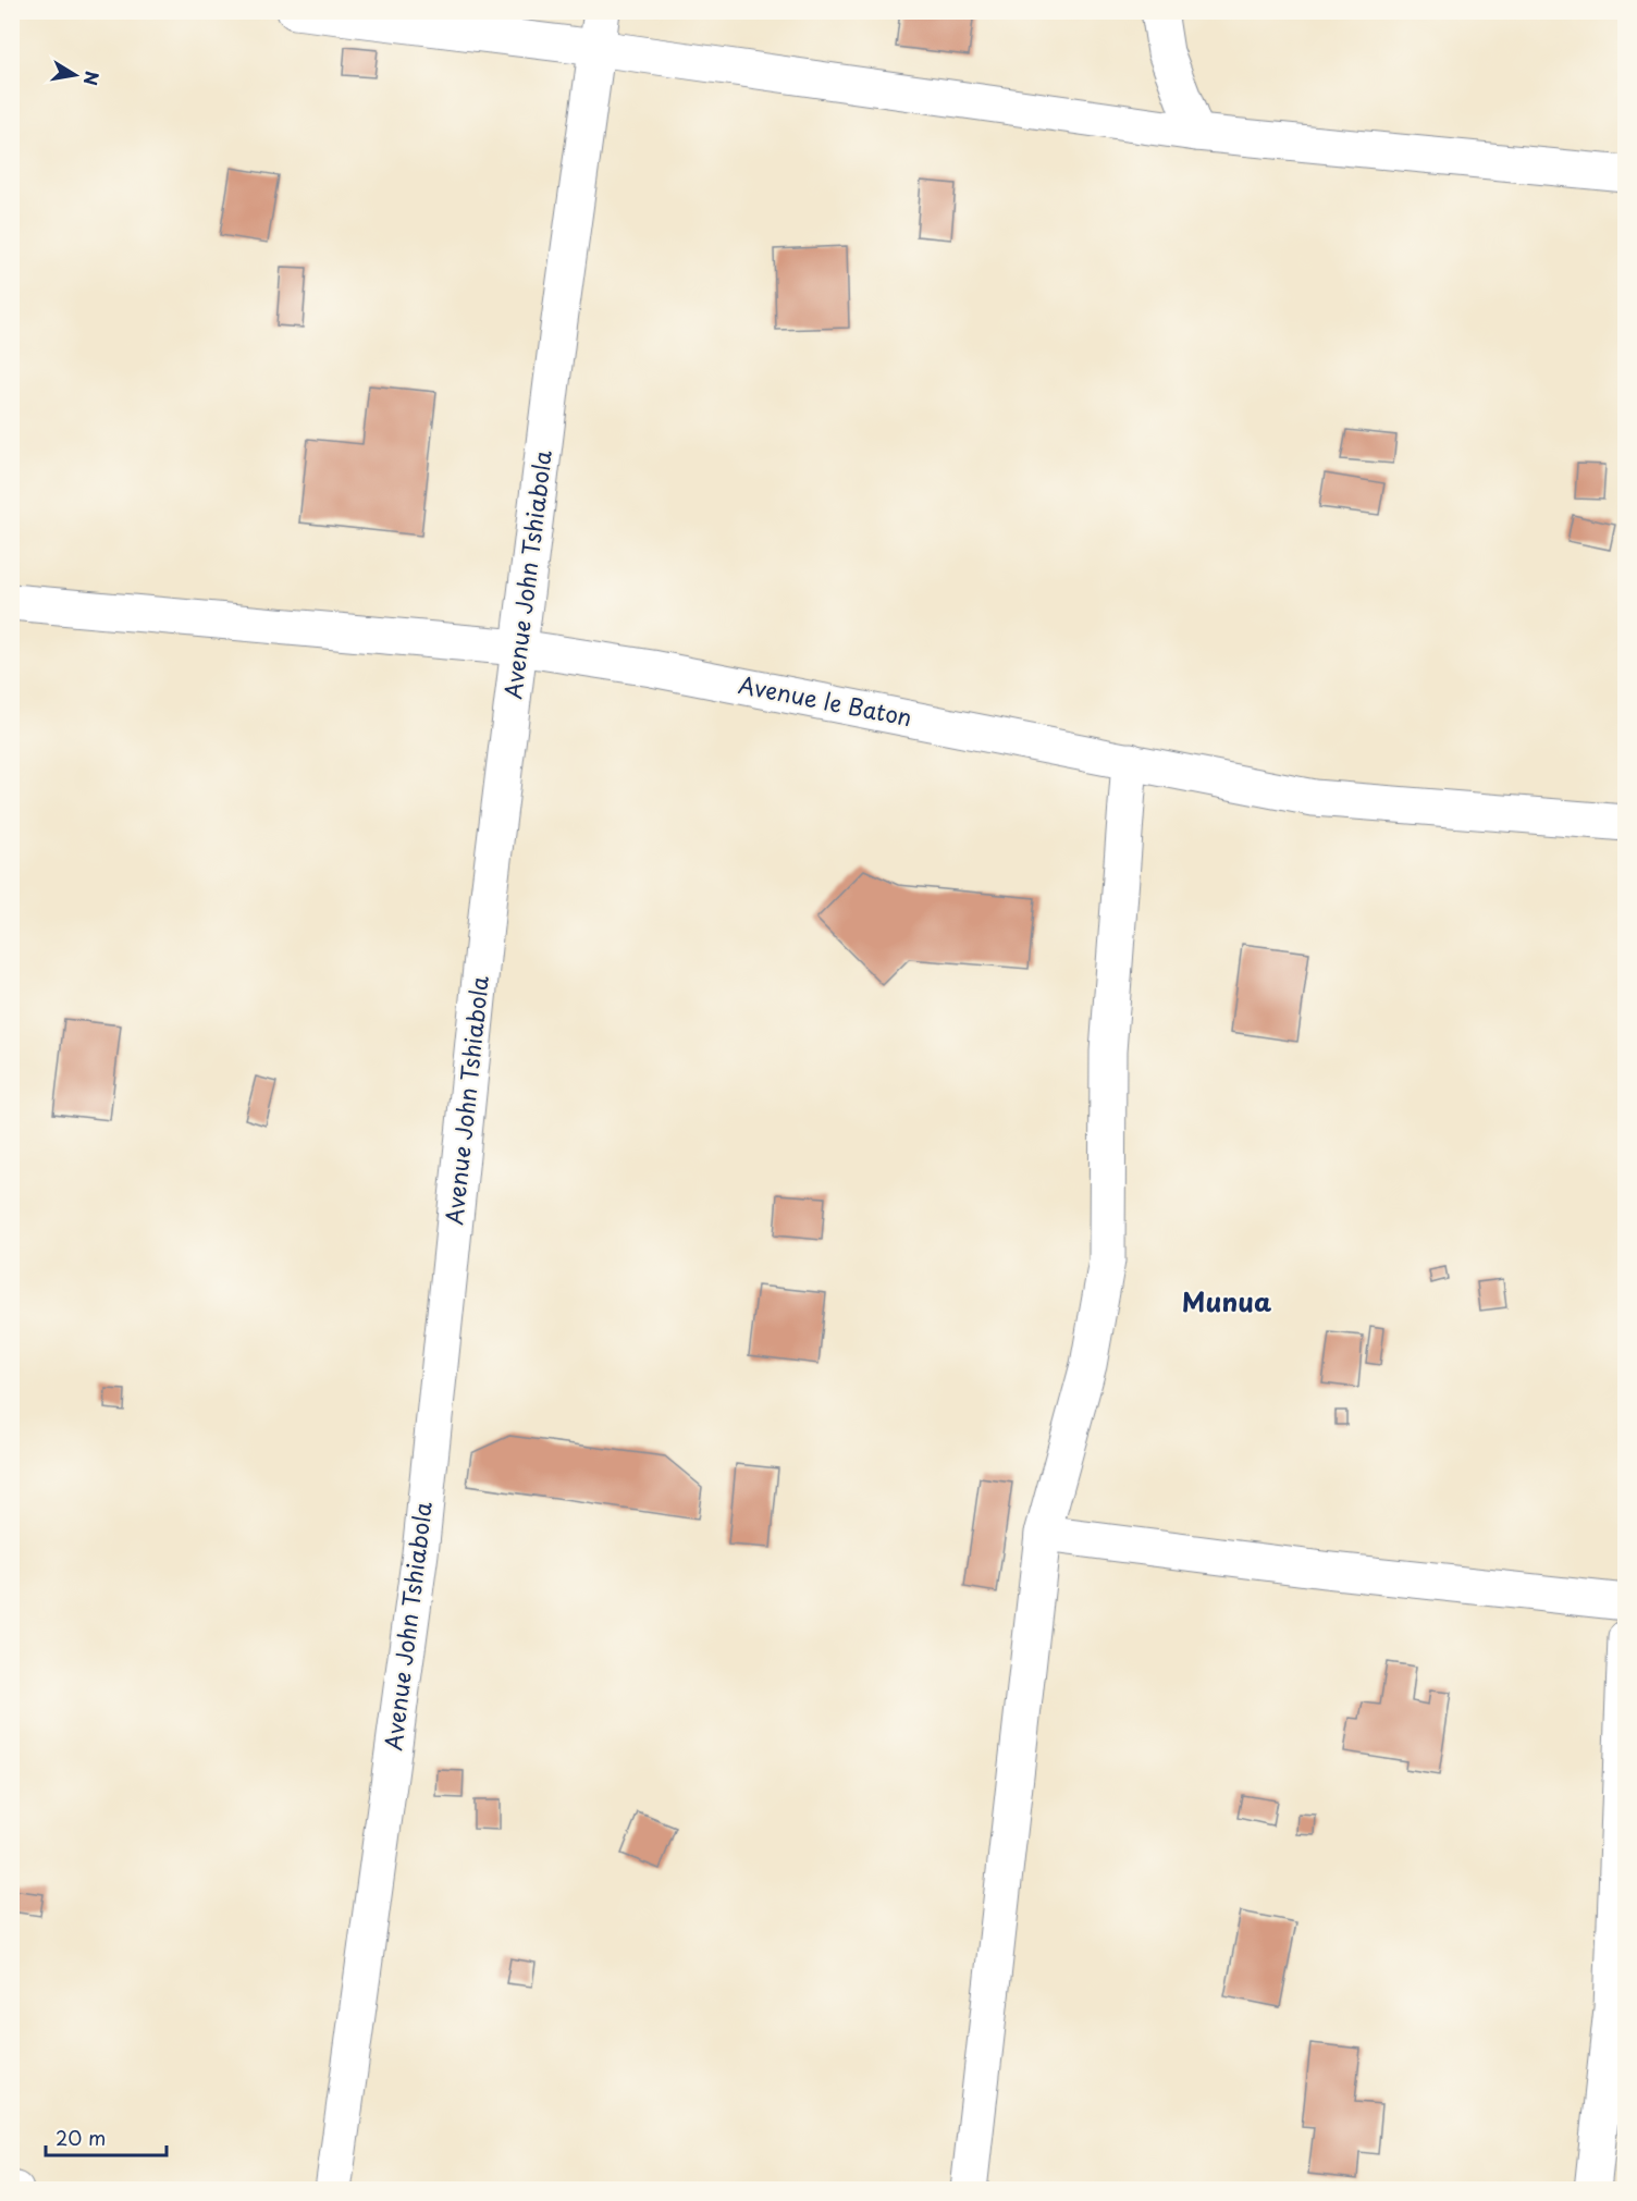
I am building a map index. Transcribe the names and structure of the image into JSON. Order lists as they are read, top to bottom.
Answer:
{
  "streets": {
    "street": ["Avenue John Tshiabola", "Avenue le Baton"]
  },
  "crossings": [
    ["Avenue John Tshiabola", "Avenue le Baton"]
  ],
  "districts": ["Munua"],
  "scale_bar": "20 m",
  "north": "right"
}
